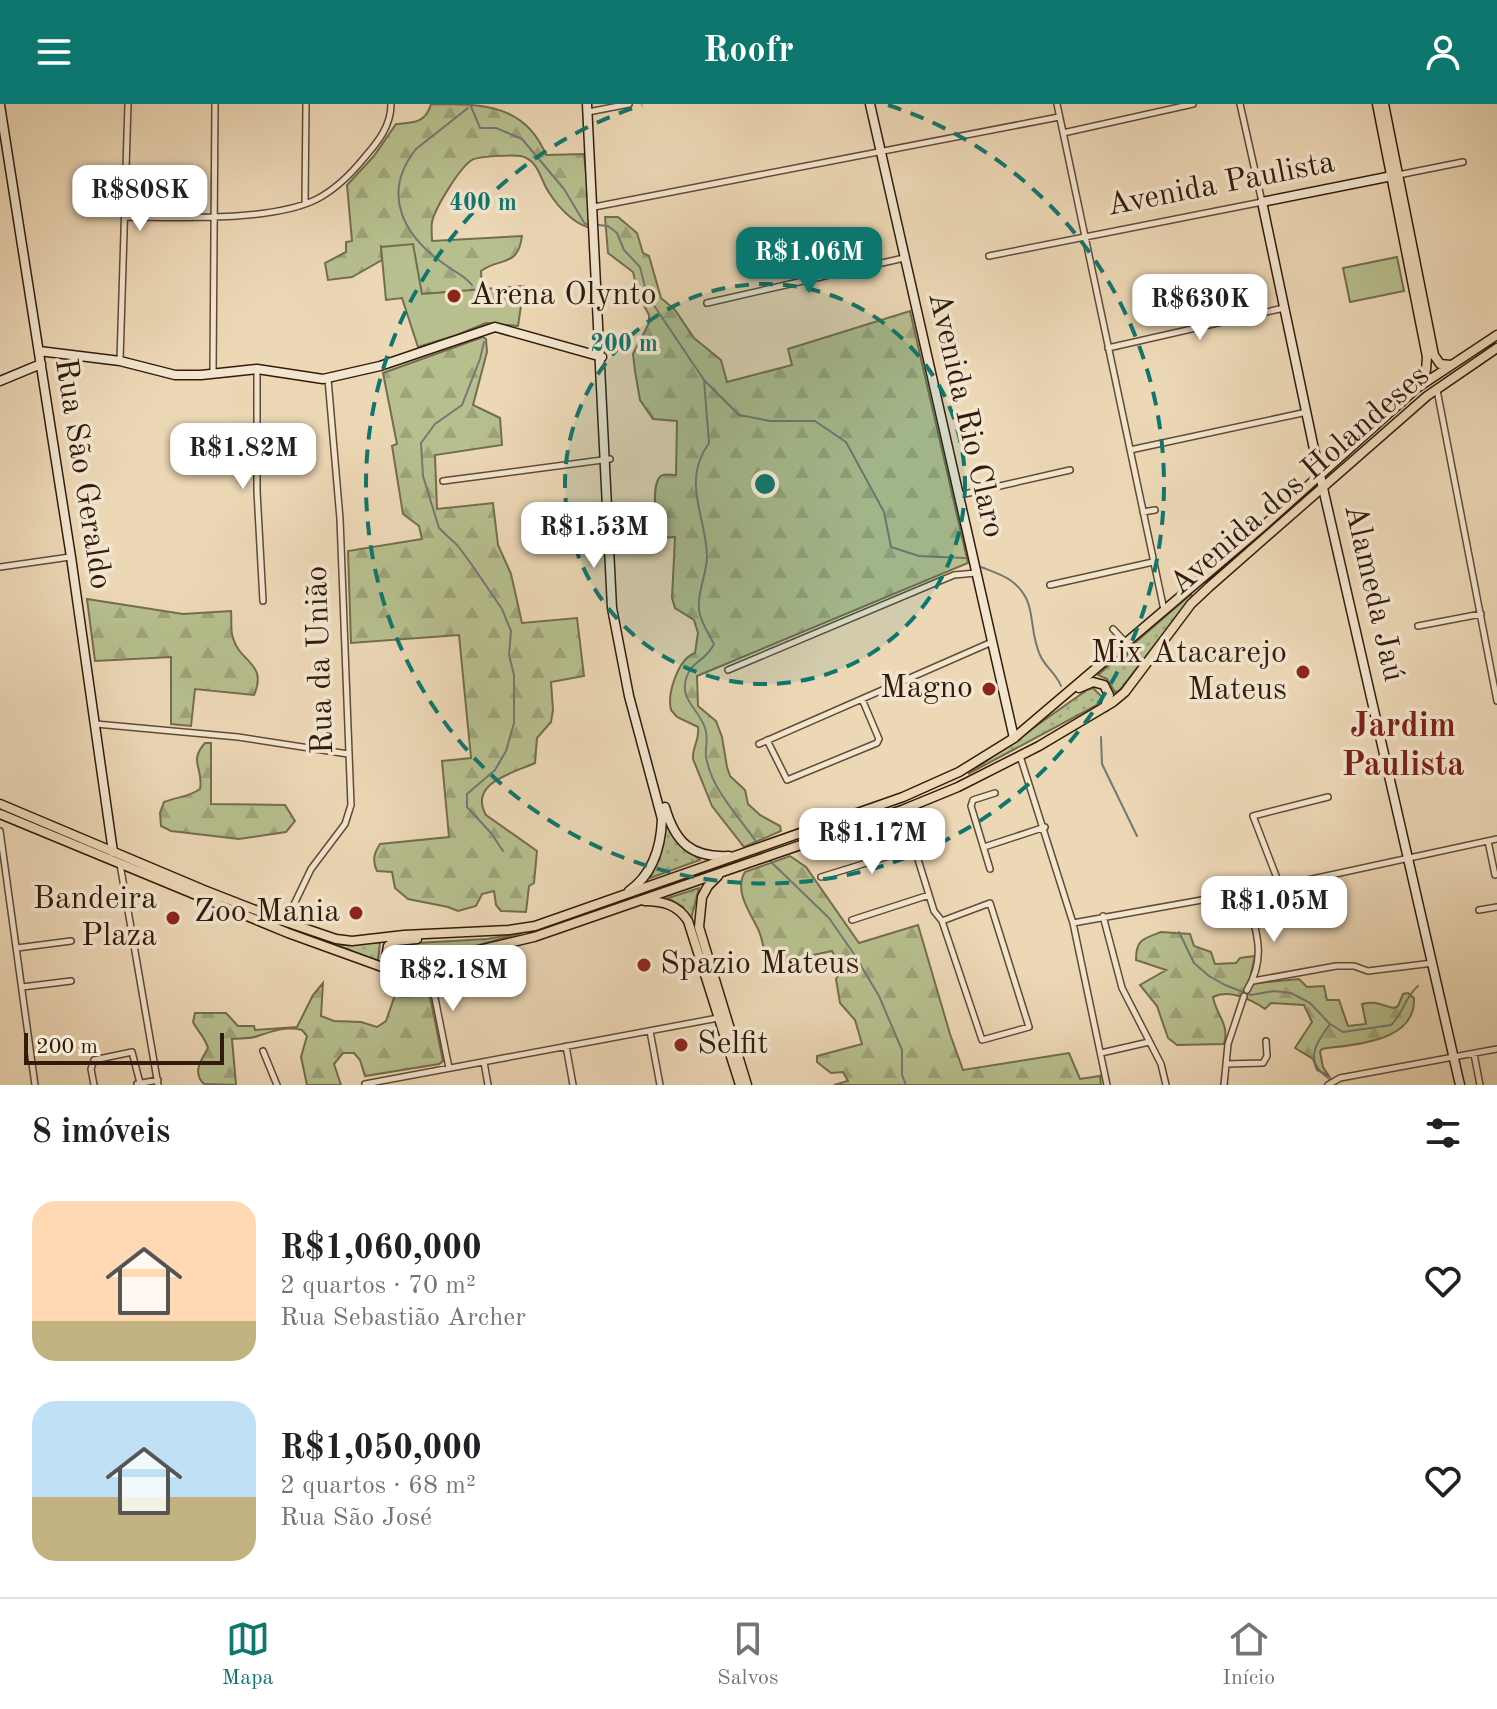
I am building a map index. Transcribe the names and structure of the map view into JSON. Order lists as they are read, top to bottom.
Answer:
{
  "streets": {
    "main road": ["Avenida dos Holandeses"],
    "street": [
      "Avenida Paulista",
      "Avenida Rio Claro",
      "Rua São Geraldo",
      "Alameda Jaú",
      "Rua da União"
    ]
  },
  "crossings": [
    ["Avenida Paulista", "Alameda Jaú"],
    ["Avenida Rio Claro", "Avenida dos Holandeses"],
    ["Rua São Geraldo", "Avenida dos Holandeses"],
    ["Avenida dos Holandeses", "Alameda Jaú"],
    ["Avenida dos Holandeses", "Rua da União"]
  ],
  "districts": ["Jardim Paulista"],
  "places": [
    "Arena Olynto",
    "Mix Atacarejo Mateus",
    "Magno",
    "Zoo Mania",
    "Bandeira Plaza",
    "Spazio Mateus",
    "Selfit"
  ],
  "scale_bar": "200 m",
  "page": {
    "header": "Roofr",
    "price": [
      "R$808K",
      "R$1.06M",
      "R$630K",
      "R$1.82M",
      "R$1.53M",
      "R$1.17M",
      "R$1.05M",
      "R$2.18M"
    ],
    "scale": "200 m",
    "heading": "8 imóveis",
    "list": [
      {
        "name": "R$1,060,000",
        "note": "2 quartos · 70 m² · Rua Sebastião Archer"
      },
      {
        "name": "R$1,050,000",
        "note": "2 quartos · 68 m² · Rua São José"
      }
    ],
    "tabs": ["Mapa", "Salvos", "Início"]
  },
  "rings": ["400 m", "200 m"]
}
